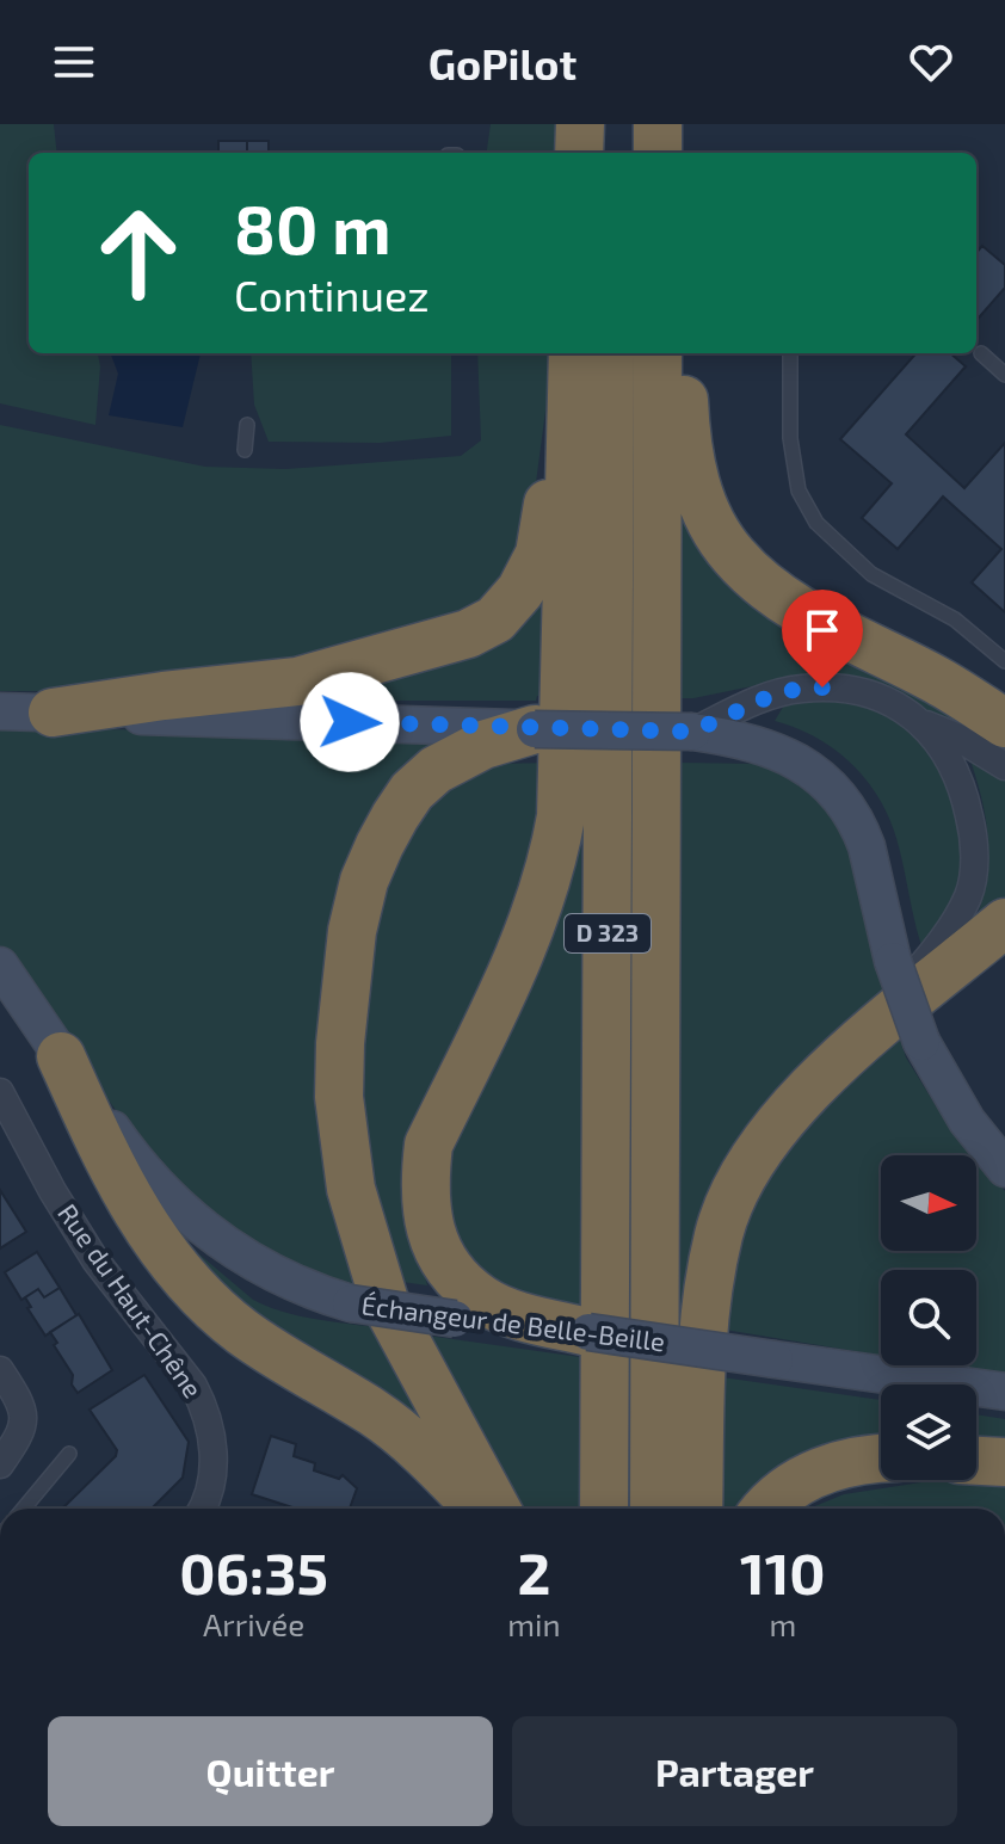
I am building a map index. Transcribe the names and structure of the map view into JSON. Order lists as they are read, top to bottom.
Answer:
{
  "streets": {
    "highway": ["D 323"],
    "street": ["Rue du Haut-Chêne", "Échangeur de Belle-Beille"]
  },
  "north": "right",
  "page": {
    "header": "GoPilot",
    "turn": ["80 m", "Continuez"],
    "eta": [
      "06:35",
      "Arrivée",
      "2",
      "min",
      "110",
      "m"
    ],
    "buttons": ["Quitter", "Partager"]
  }
}
